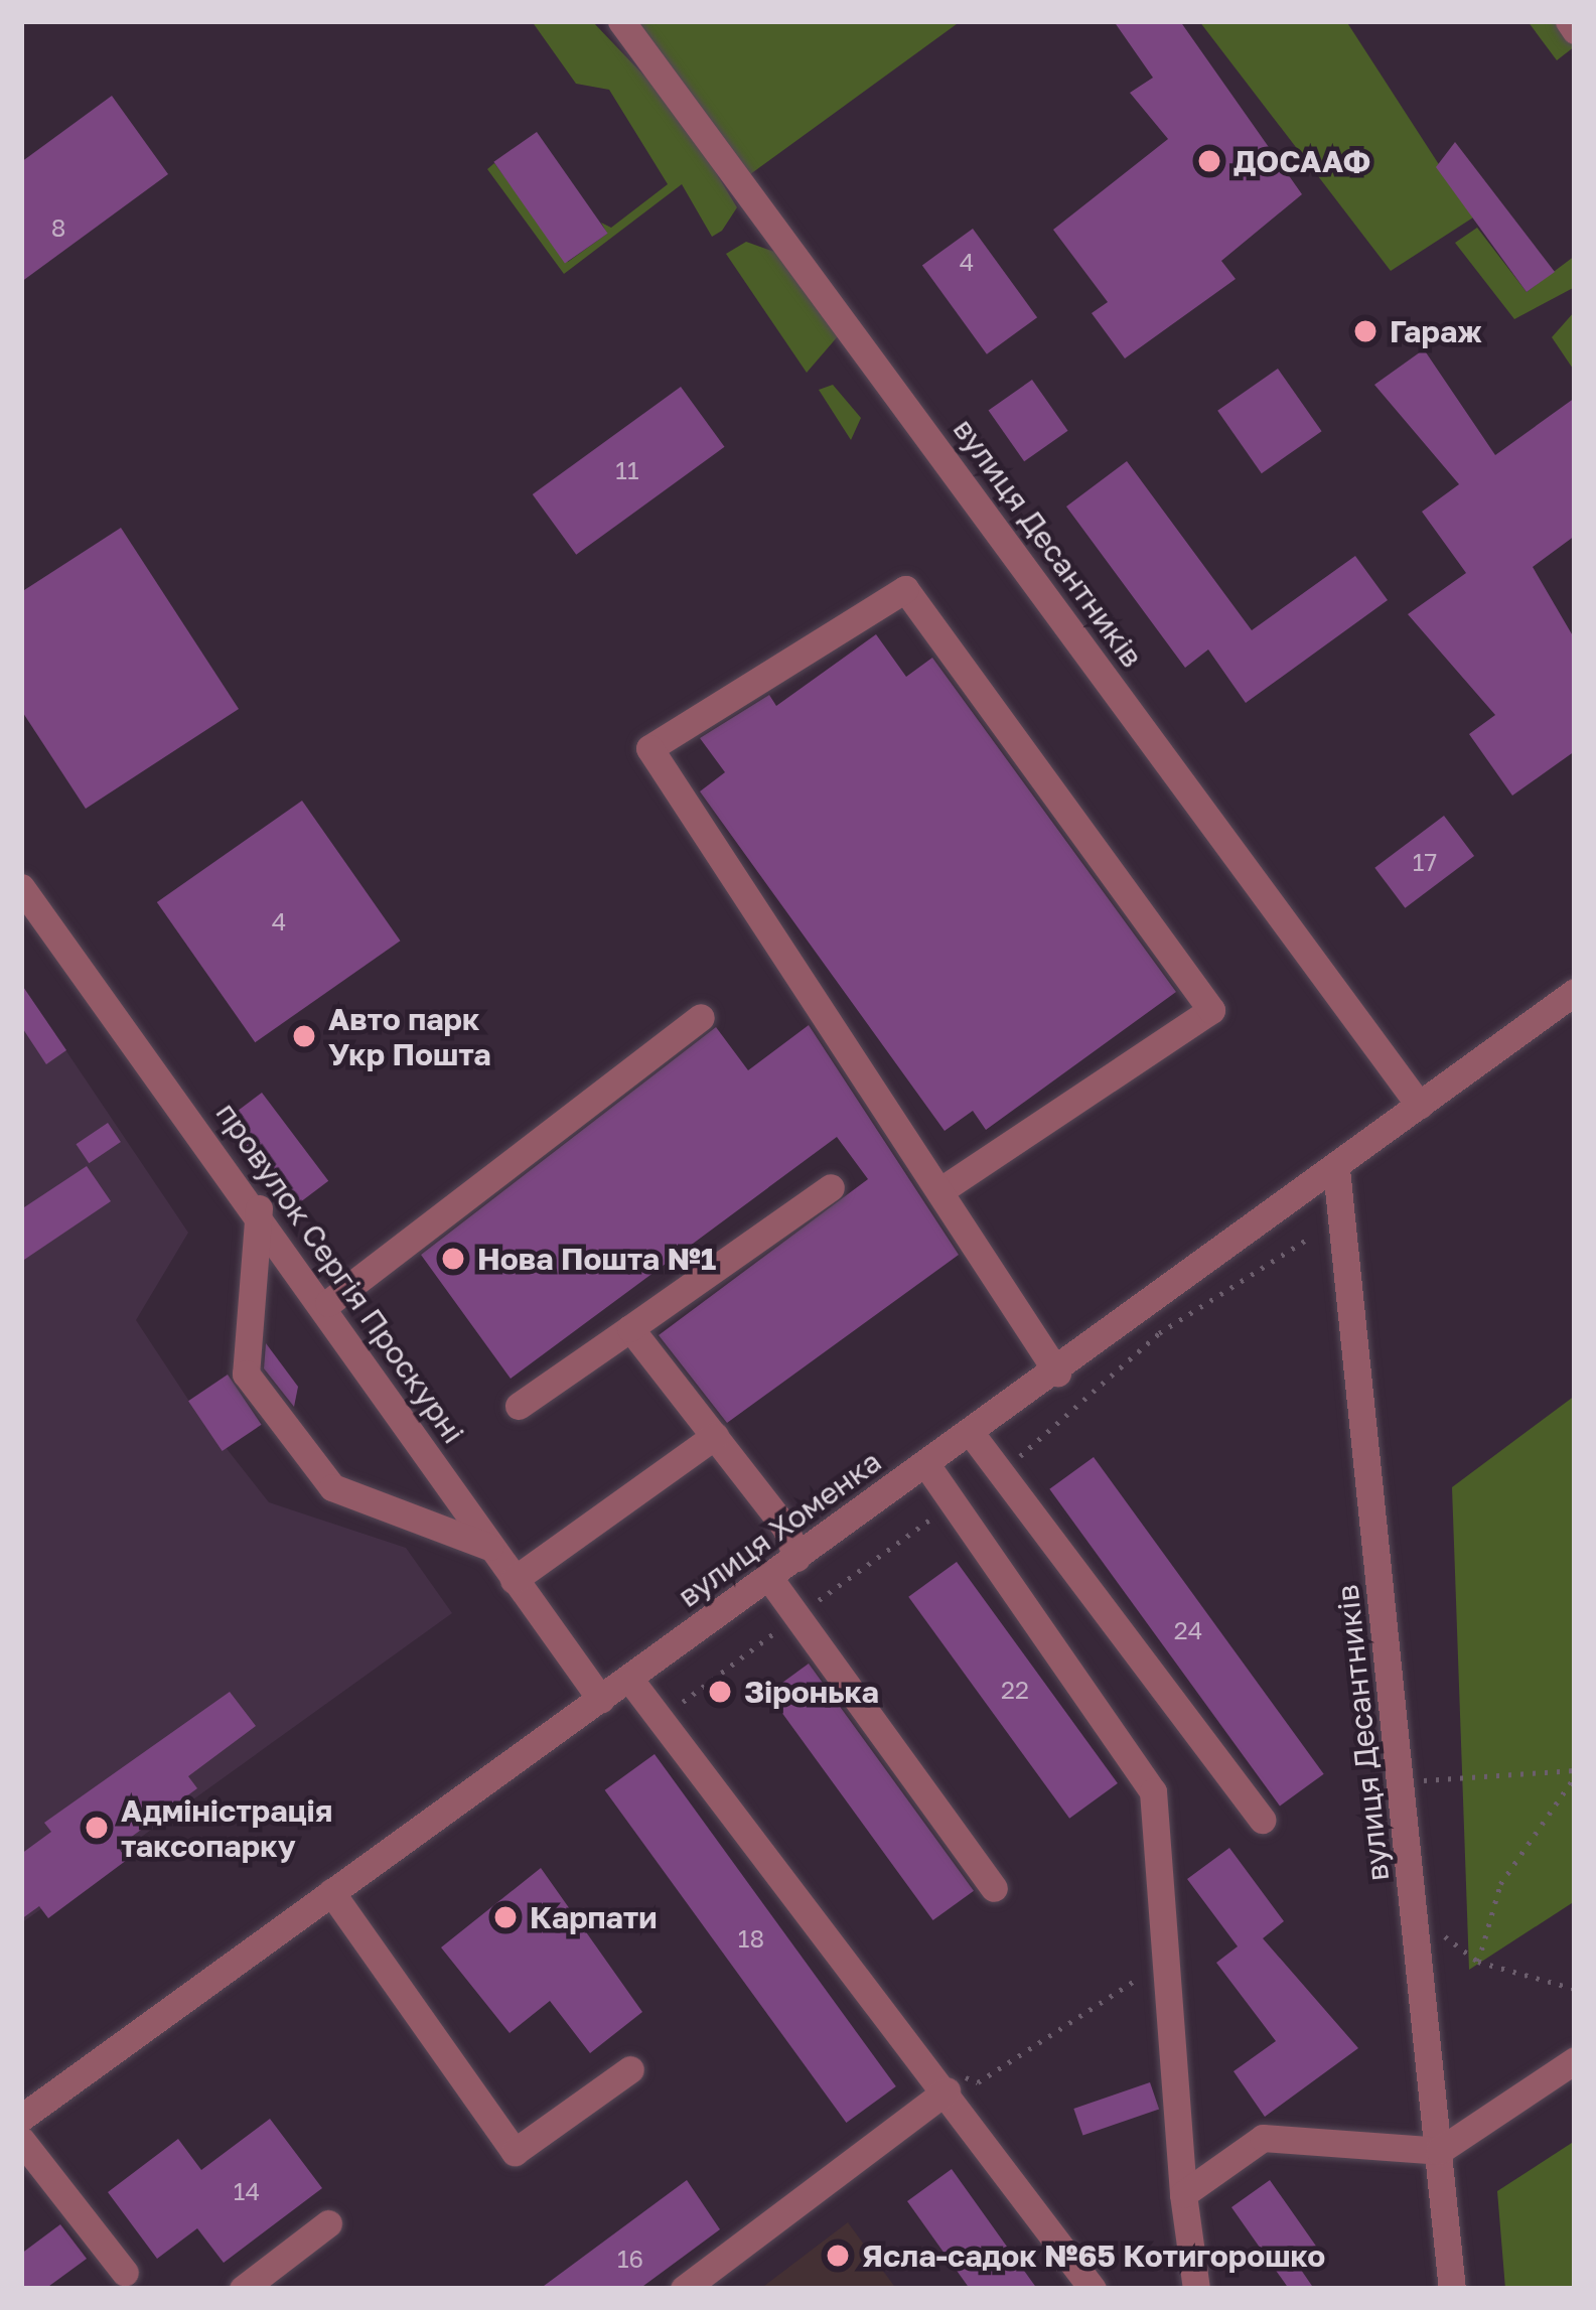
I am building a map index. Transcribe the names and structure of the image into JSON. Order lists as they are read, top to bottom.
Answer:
{
  "streets": {
    "street": ["вулиця Десантників", "провулок Сергія Проскурні", "вулиця Хоменка"]
  },
  "crossings": [
    ["вулиця Десантників", "вулиця Хоменка"],
    ["провулок Сергія Проскурні", "вулиця Хоменка"]
  ],
  "places": [
    "ДОСААФ",
    "Гараж",
    "Авто парк Укр Пошта",
    "Нова Пошта №1",
    "Зіронька",
    "Адміністрація таксопарку",
    "Карпати",
    "Ясла-садок №65 Котигорошко"
  ],
  "house_numbers": [
    "8",
    "4",
    "11",
    "17",
    "4",
    "24",
    "22",
    "18",
    "14",
    "16"
  ]
}
